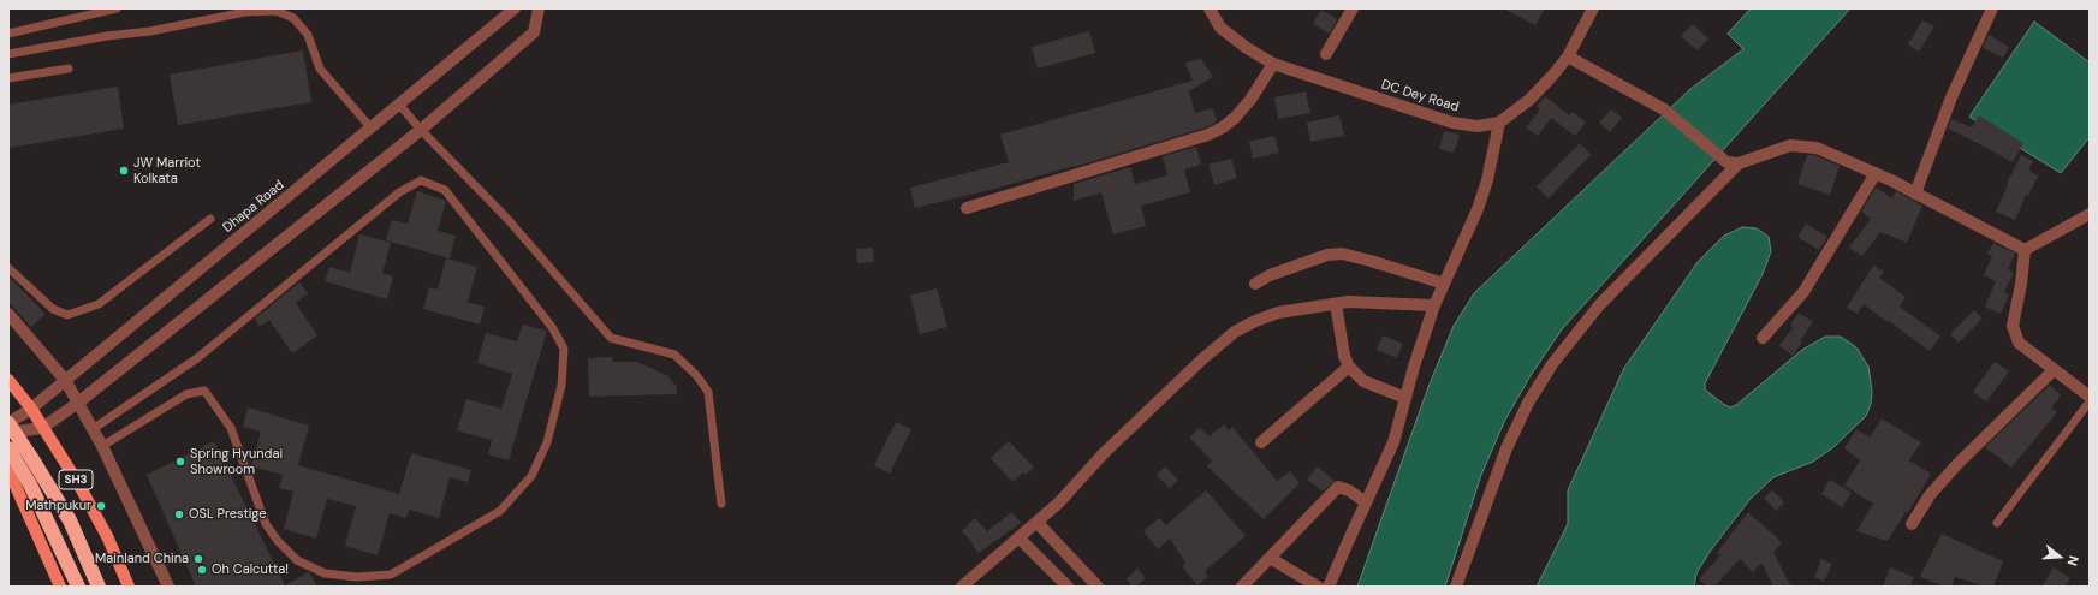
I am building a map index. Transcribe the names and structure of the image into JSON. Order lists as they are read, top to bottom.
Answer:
{
  "streets": {
    "main road": ["SH3"],
    "street": ["DC Dey Road", "Dhapa Road"]
  },
  "crossings": [
    ["Dhapa Road", "SH3"]
  ],
  "places": [
    "JW Marriot Kolkata",
    "Spring Hyundai Showroom",
    "Mathpukur",
    "OSL Prestige",
    "Mainland China",
    "Oh Calcutta!"
  ],
  "north": "right"
}
